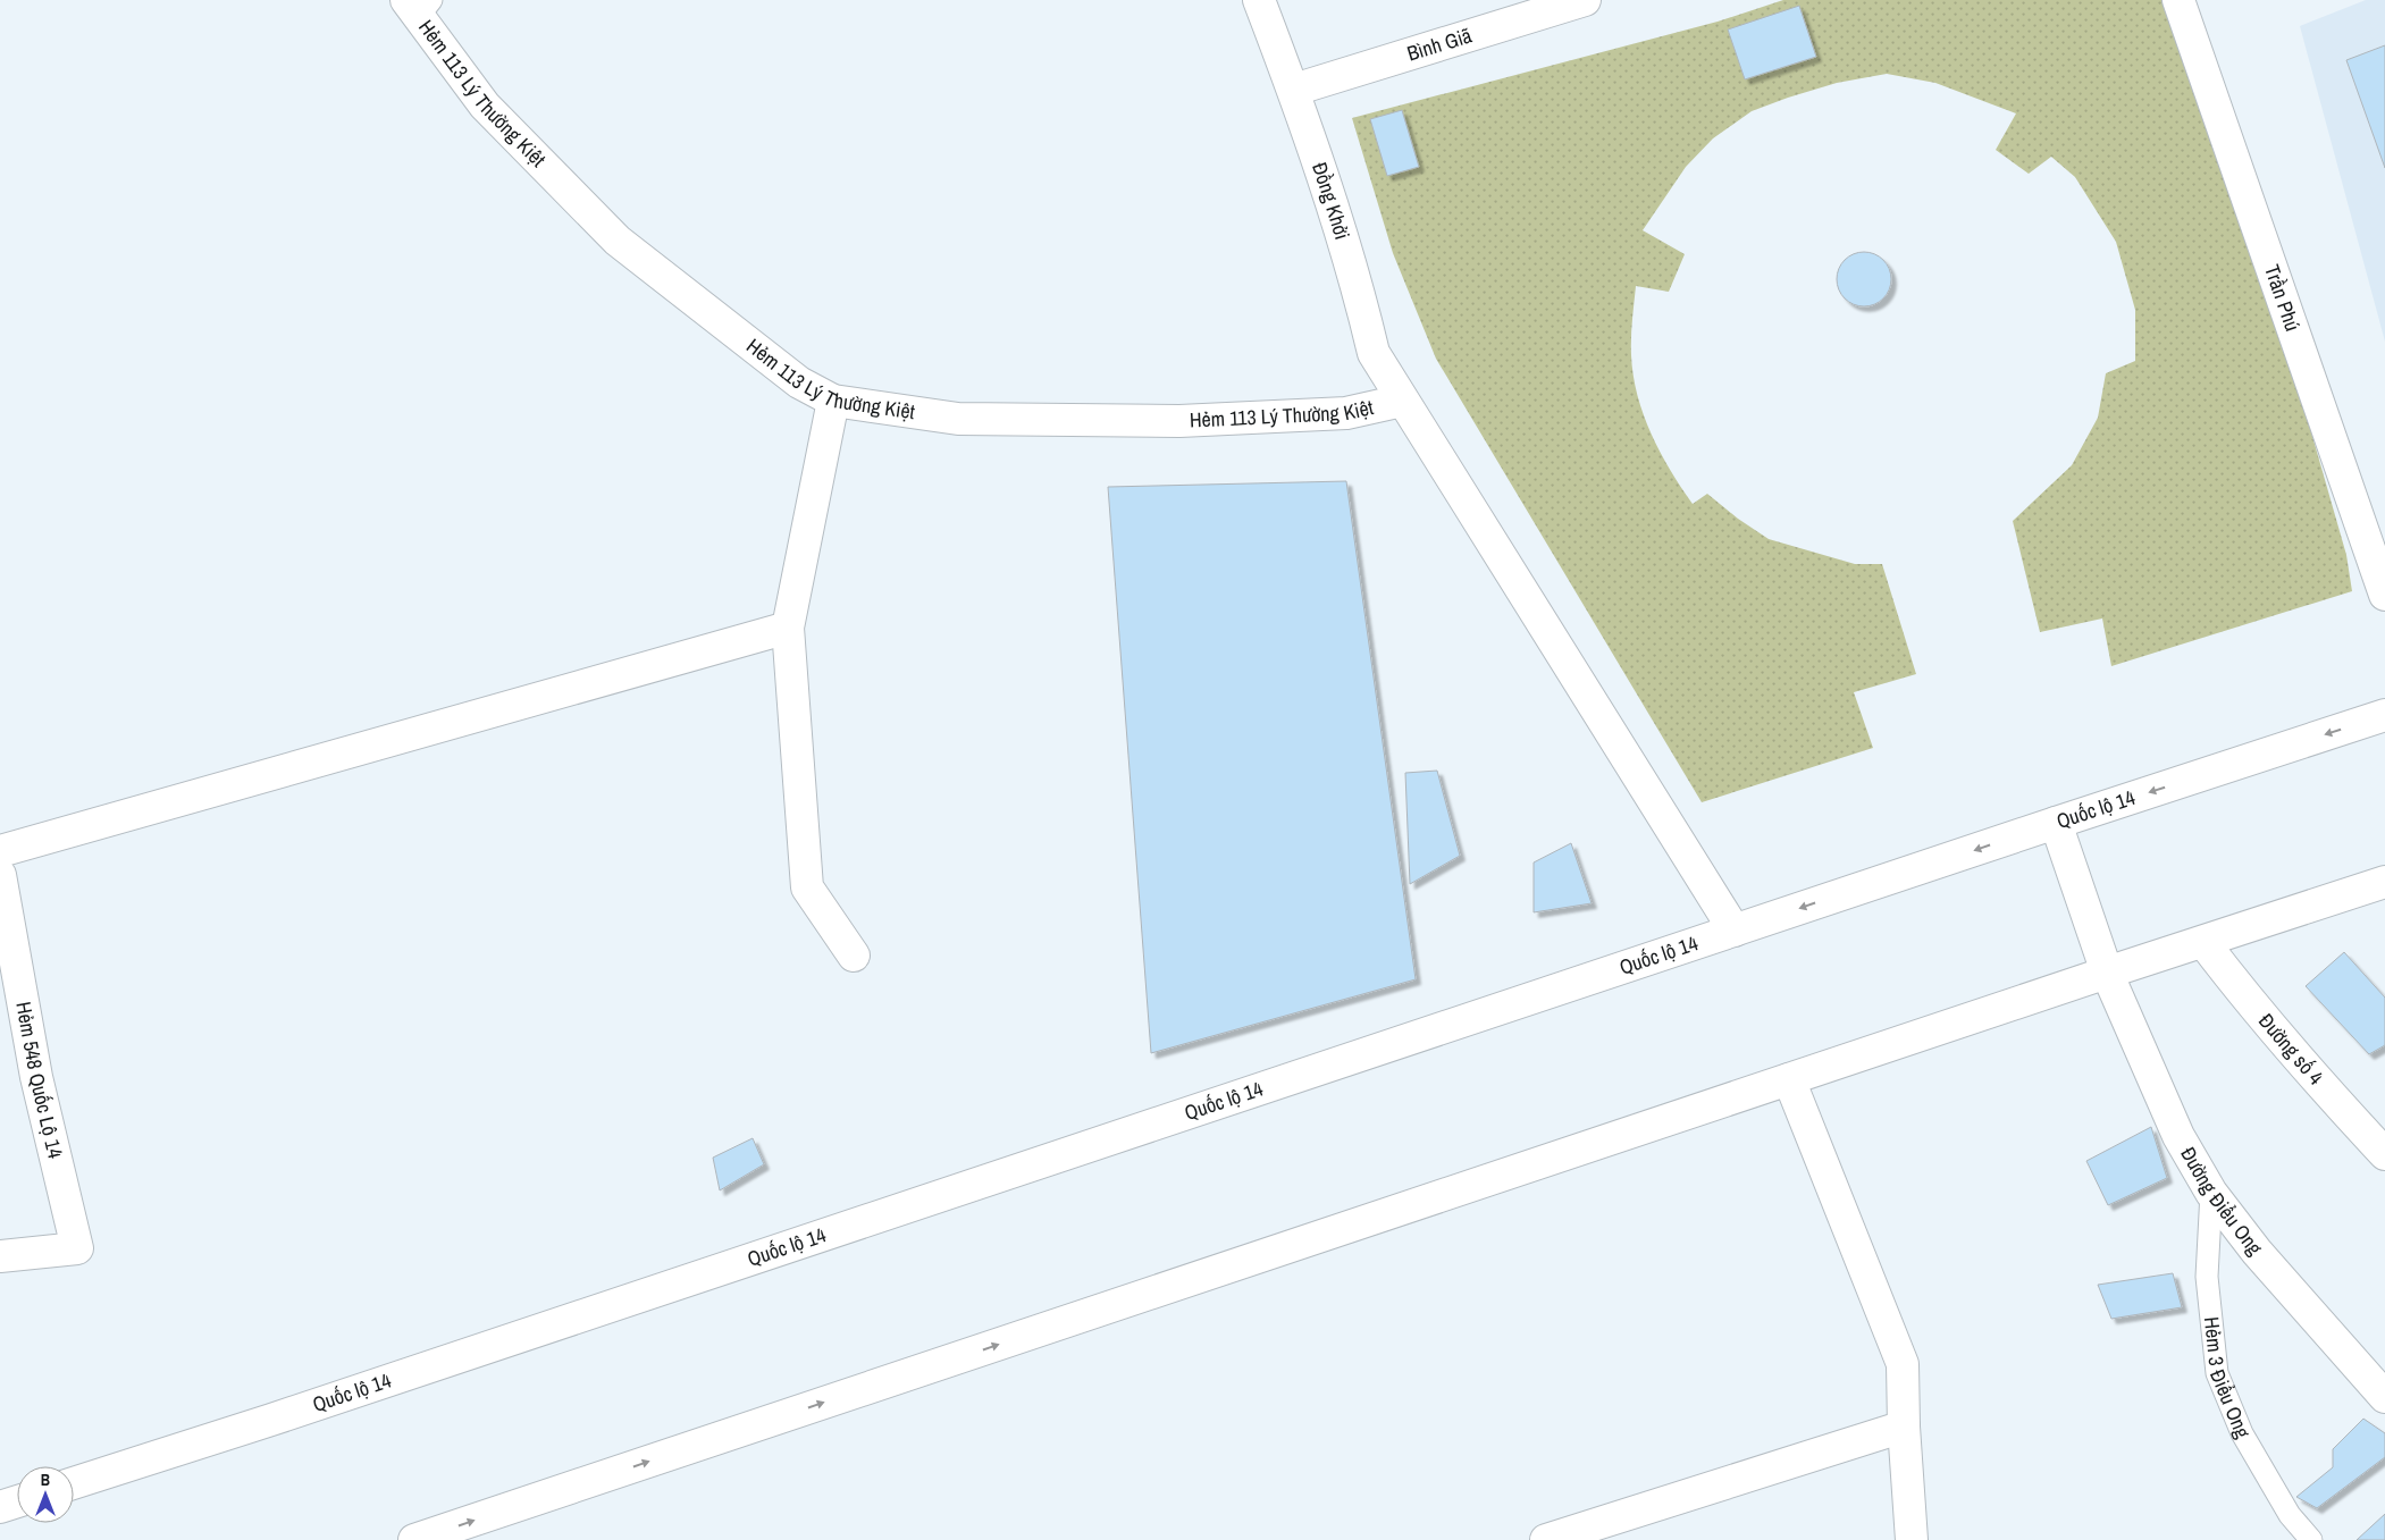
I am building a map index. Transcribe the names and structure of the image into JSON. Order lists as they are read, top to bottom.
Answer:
{
  "streets": {
    "main road": [
      "Bình Giã",
      "Hẻm 113 Lý Thường Kiệt",
      "Đồng Khởi",
      "Trần Phú",
      "Quốc lộ 14",
      "Đường số 4",
      "Hẻm 548 Quốc Lộ 14",
      "Đường Điểu Ong"
    ],
    "lane": ["Hẻm 3 Điểu Ong"]
  },
  "crossings": [
    ["Bình Giã", "Đồng Khởi"],
    ["Hẻm 113 Lý Thường Kiệt", "Đồng Khởi"],
    ["Đồng Khởi", "Quốc lộ 14"],
    ["Quốc lộ 14", "Đường Điểu Ong"],
    ["Đường Điểu Ong", "Hẻm 3 Điểu Ong"]
  ],
  "north": "top"
}
